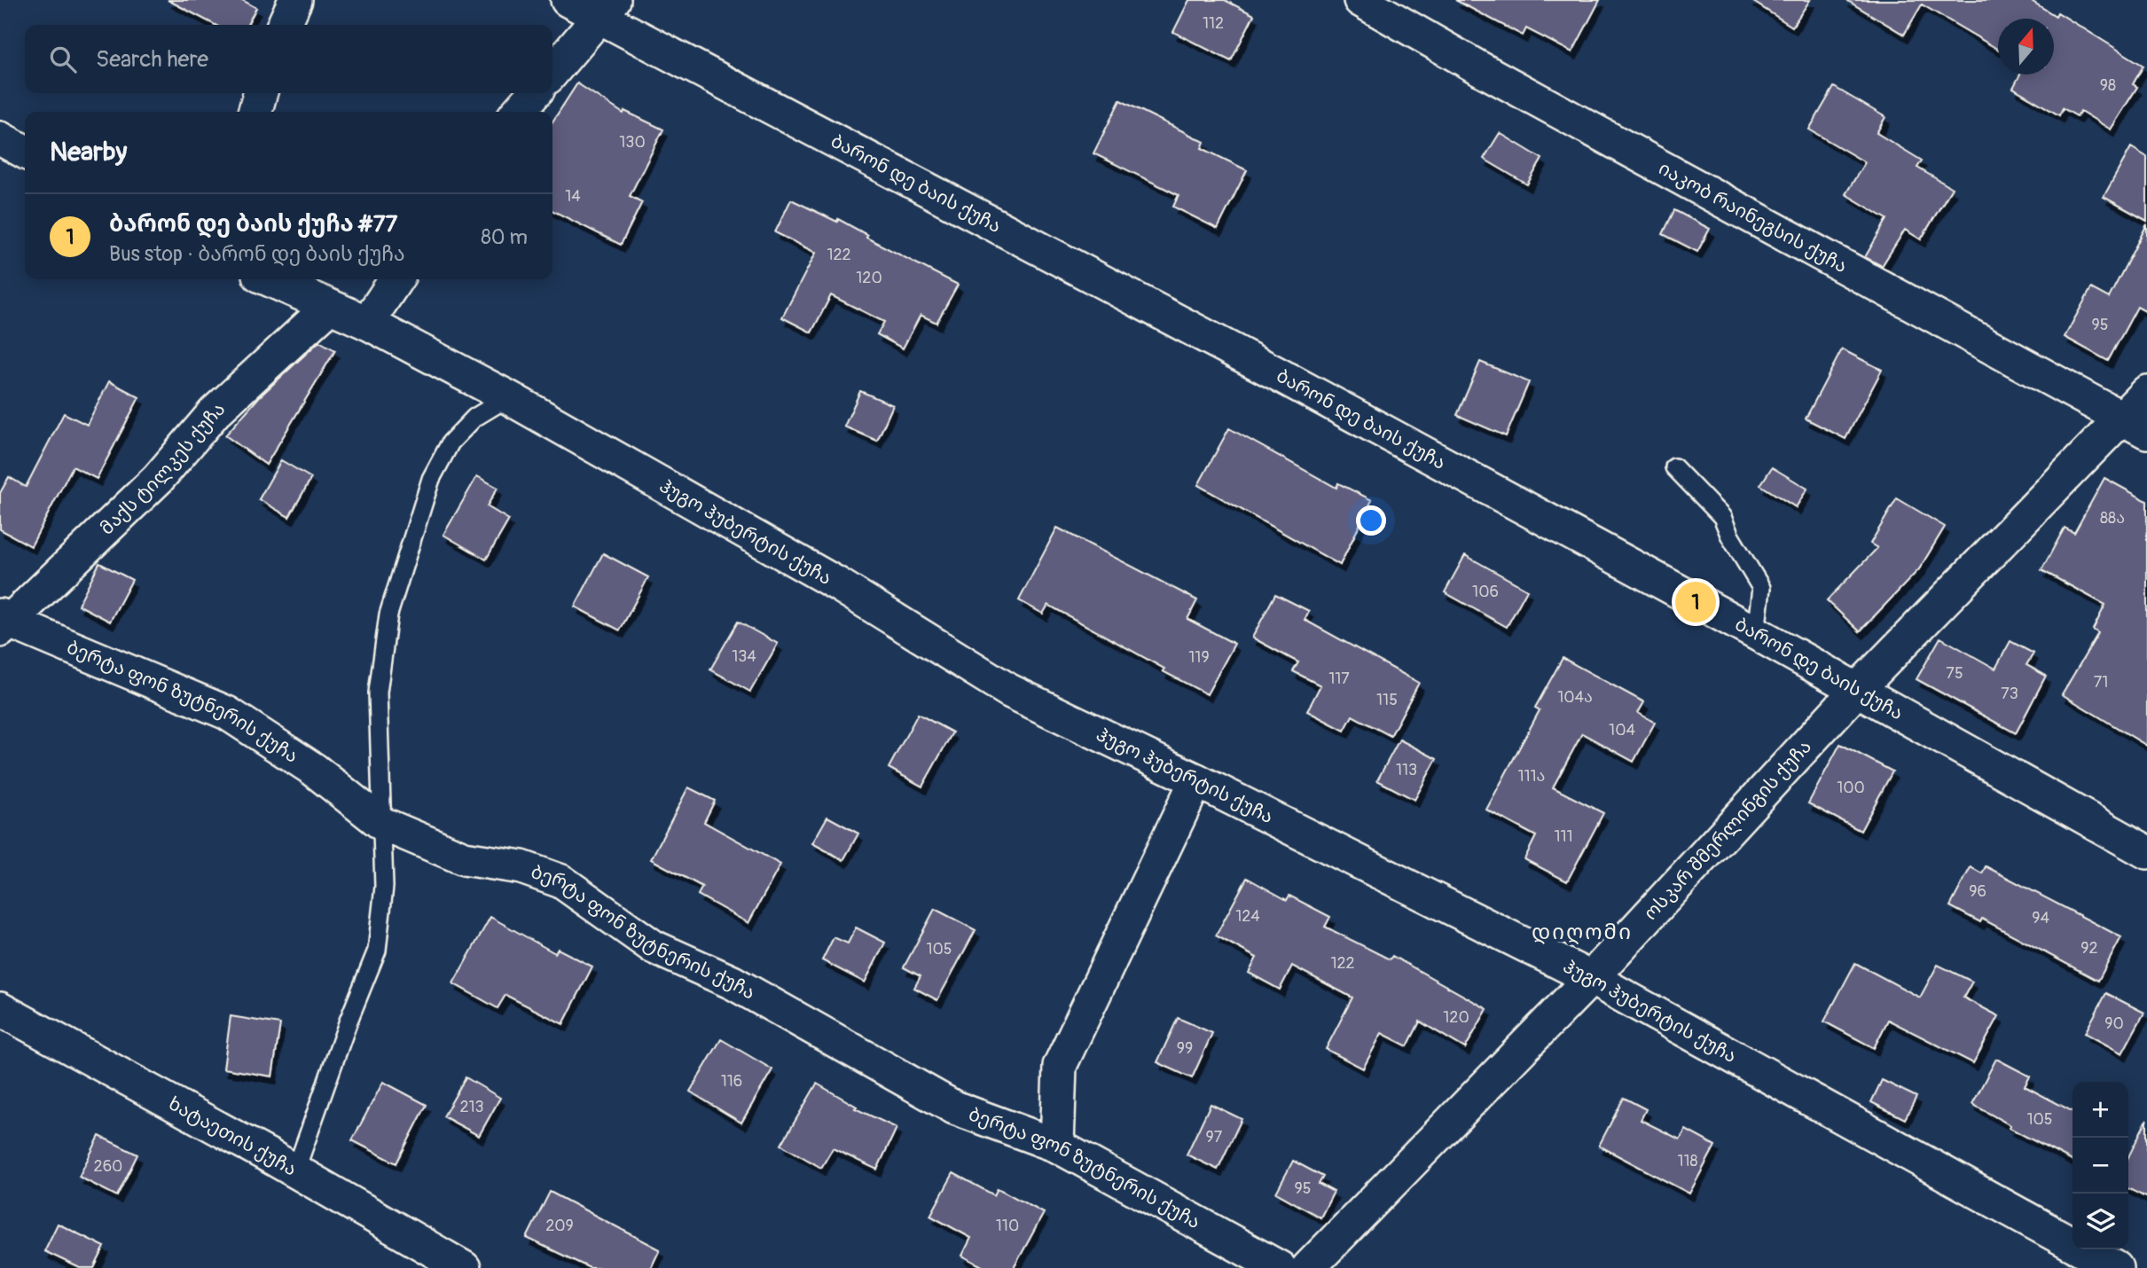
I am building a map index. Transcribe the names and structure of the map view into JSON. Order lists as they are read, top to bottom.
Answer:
{
  "streets": {
    "street": [
      "ბარონ დე ბაის ქუჩა",
      "იაკობ რაინეგსის ქუჩა",
      "მაქს ტილკეს ქუჩა",
      "ჰუგო ჰუბერტის ქუჩა",
      "ბერტა ფონ ზუტნერის ქუჩა",
      "ოსკარ შმერლინგის ქუჩა",
      "ხატაეთის ქუჩა"
    ]
  },
  "crossings": [
    ["ბარონ დე ბაის ქუჩა", "ოსკარ შმერლინგის ქუჩა"],
    ["იაკობ რაინეგსის ქუჩა", "ოსკარ შმერლინგის ქუჩა"],
    ["მაქს ტილკეს ქუჩა", "ჰუგო ჰუბერტის ქუჩა"],
    ["მაქს ტილკეს ქუჩა", "ბერტა ფონ ზუტნერის ქუჩა"],
    ["ჰუგო ჰუბერტის ქუჩა", "ოსკარ შმერლინგის ქუჩა"]
  ],
  "districts": ["დიღომი"],
  "house_numbers": [
    "112",
    "98",
    "130",
    "14",
    "122",
    "120",
    "95",
    "88ა",
    "106",
    "134",
    "119",
    "75",
    "117",
    "71",
    "73",
    "104ა",
    "115",
    "104",
    "113",
    "111ა",
    "100",
    "111",
    "96",
    "124",
    "94",
    "92",
    "105",
    "122",
    "120",
    "90",
    "99",
    "116",
    "213",
    "105",
    "97",
    "118",
    "260",
    "95",
    "209",
    "110"
  ],
  "north": "top",
  "page": {
    "search": "Search here",
    "heading": "Nearby",
    "list": [
      {
        "mark": "1",
        "name": "ბარონ დე ბაის ქუჩა #77",
        "note": "Bus stop · ბარონ დე ბაის ქუჩა",
        "value": "80 m"
      }
    ],
    "pins": "1",
    "map_buttons": ["+", "−"]
  }
}
